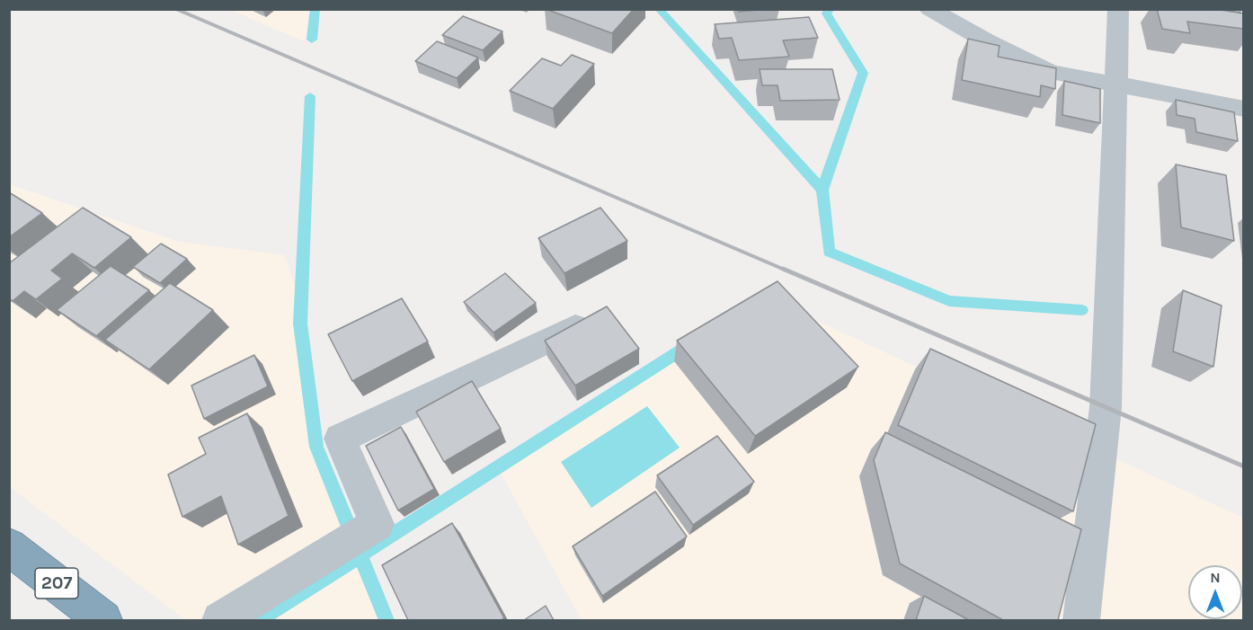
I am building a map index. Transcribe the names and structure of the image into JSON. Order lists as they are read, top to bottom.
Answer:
{
  "streets": {
    "highway": ["207"]
  },
  "north": "top"
}
